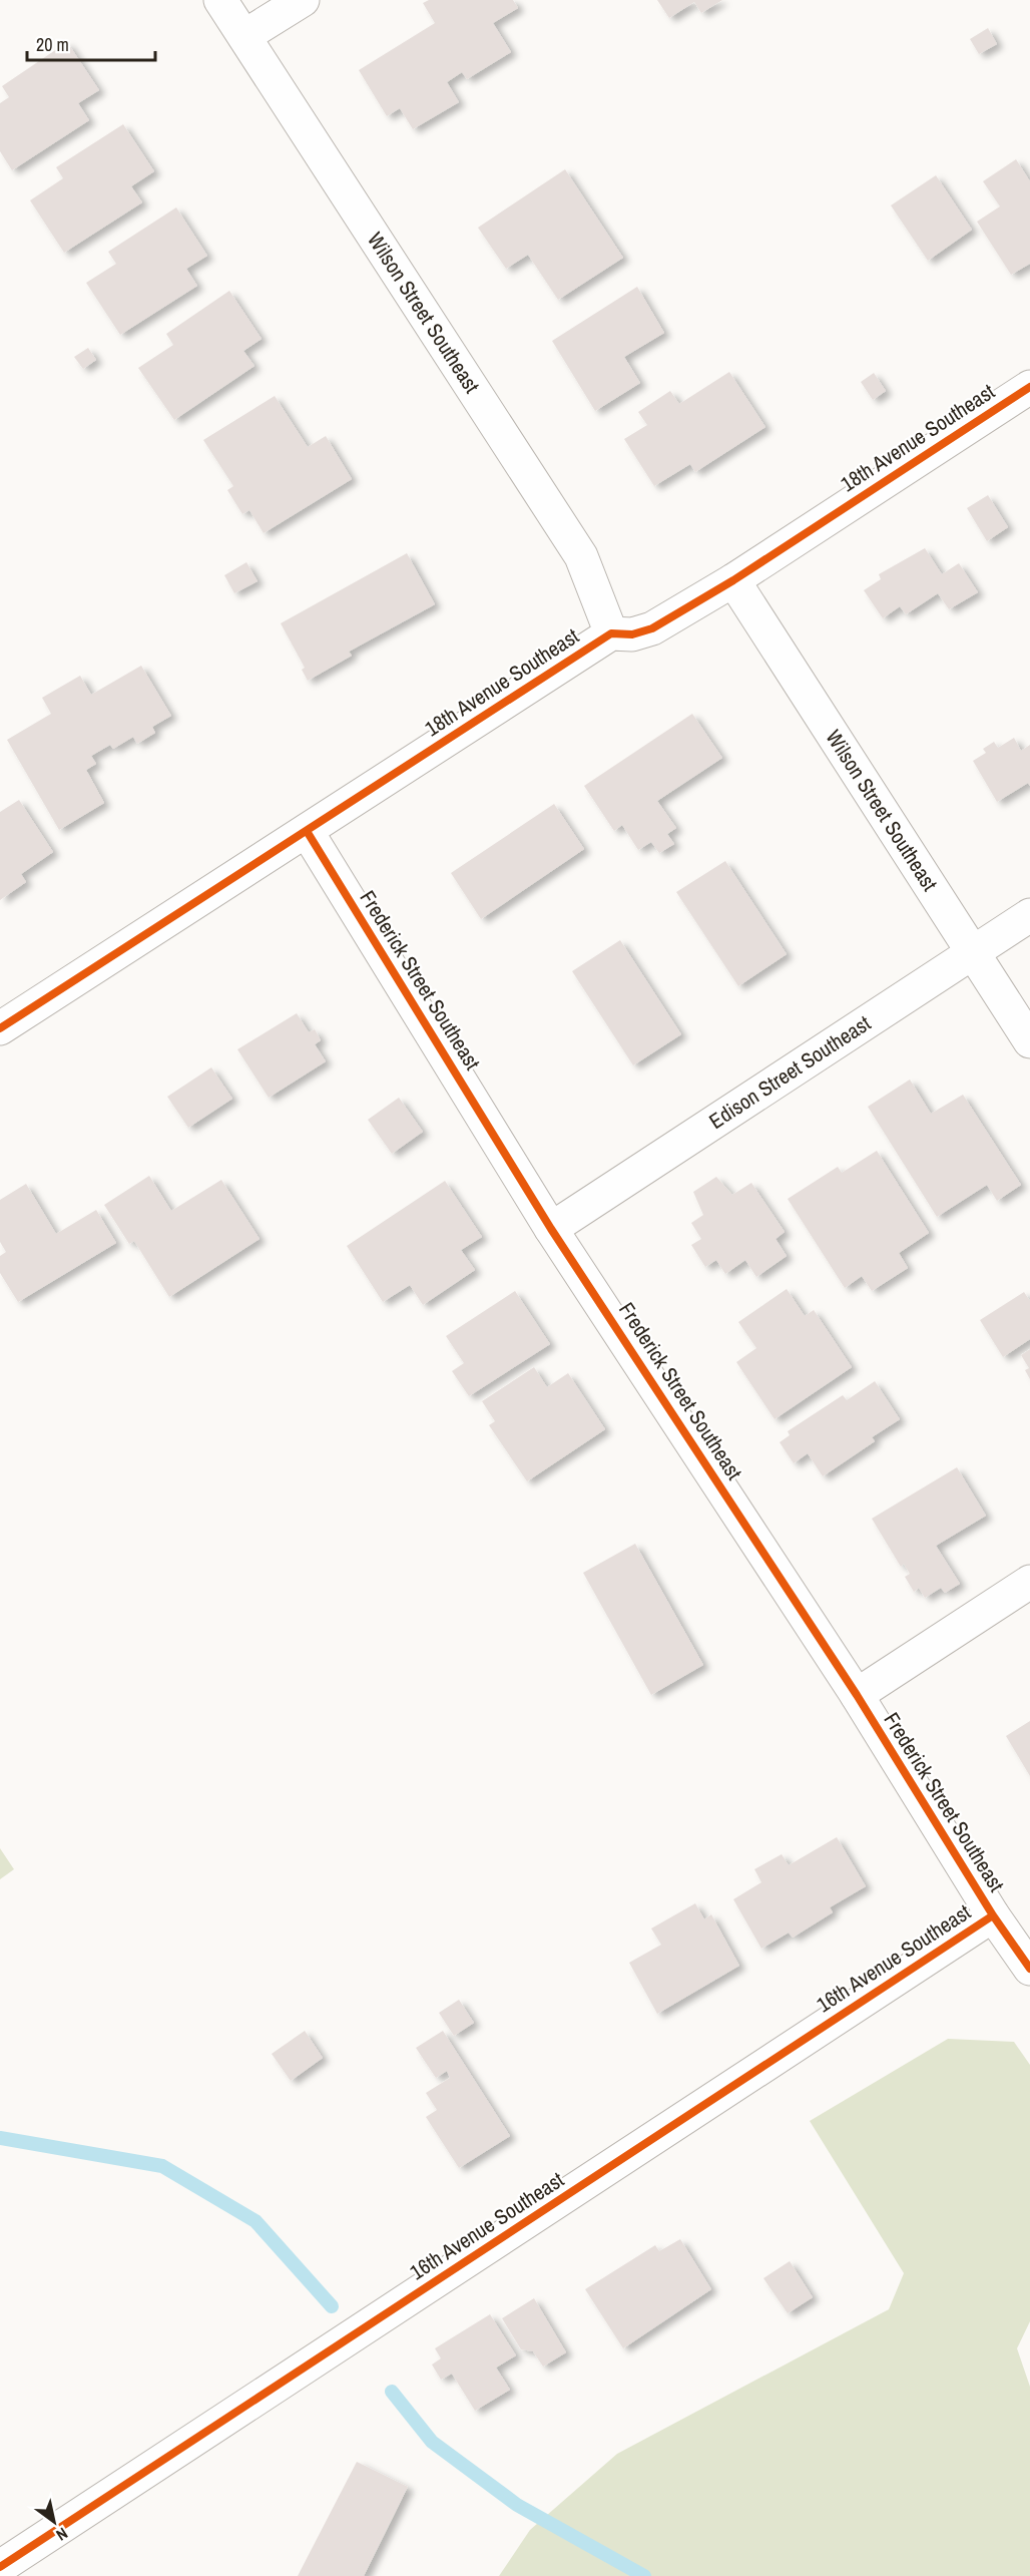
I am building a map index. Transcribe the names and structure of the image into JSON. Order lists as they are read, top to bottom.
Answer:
{
  "streets": {
    "street": [
      "Wilson Street Southeast",
      "18th Avenue Southeast",
      "Frederick Street Southeast",
      "Edison Street Southeast",
      "16th Avenue Southeast"
    ]
  },
  "crossings": [
    ["Wilson Street Southeast", "18th Avenue Southeast"],
    ["Wilson Street Southeast", "Edison Street Southeast"],
    ["18th Avenue Southeast", "Frederick Street Southeast"],
    ["Frederick Street Southeast", "Edison Street Southeast"],
    ["Frederick Street Southeast", "16th Avenue Southeast"]
  ],
  "scale_bar": "20 m",
  "north": "bottom right"
}
